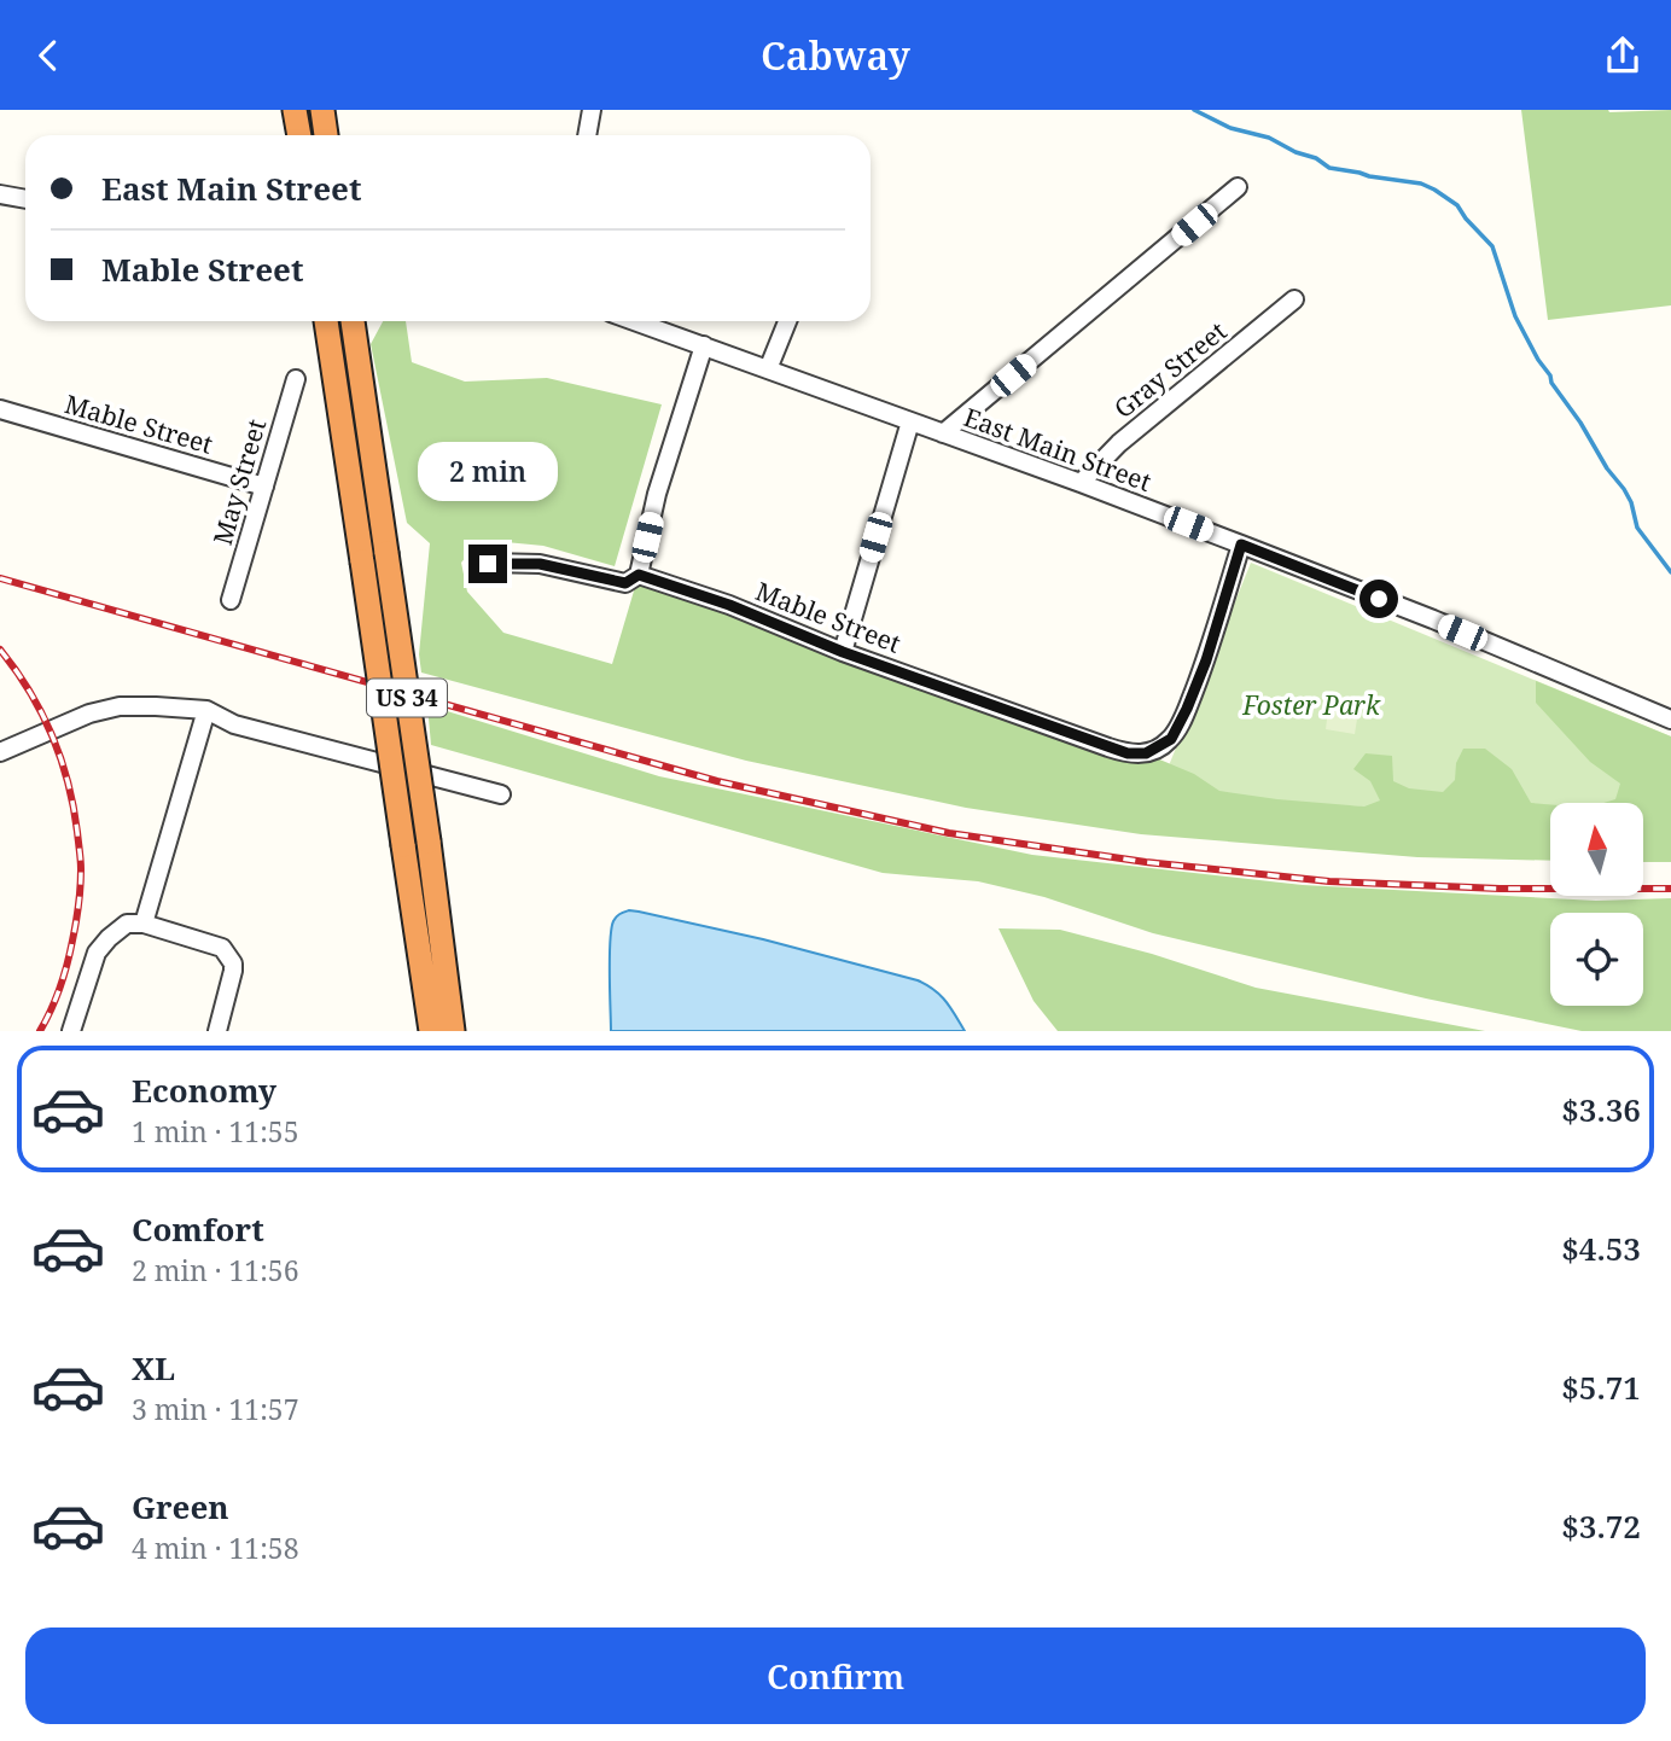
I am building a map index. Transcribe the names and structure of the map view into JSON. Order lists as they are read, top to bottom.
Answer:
{
  "streets": {
    "highway": ["US 34"],
    "street": [
      "Gray Street",
      "Mable Street",
      "East Main Street",
      "May Street"
    ]
  },
  "crossings": [
    ["Gray Street", "East Main Street"],
    ["Mable Street", "East Main Street"],
    ["Mable Street", "May Street"]
  ],
  "parks": ["Foster Park"],
  "north": "top",
  "page": {
    "header": "Cabway",
    "banner": ["East Main Street", "Mable Street"],
    "bubble": "2 min",
    "list": [
      {
        "name": "Economy",
        "note": "1 min · 11:55",
        "value": "$3.36"
      },
      {
        "name": "Comfort",
        "note": "2 min · 11:56",
        "value": "$4.53"
      },
      {
        "name": "XL",
        "note": "3 min · 11:57",
        "value": "$5.71"
      },
      {
        "name": "Green",
        "note": "4 min · 11:58",
        "value": "$3.72"
      }
    ],
    "buttons": "Confirm"
  }
}
